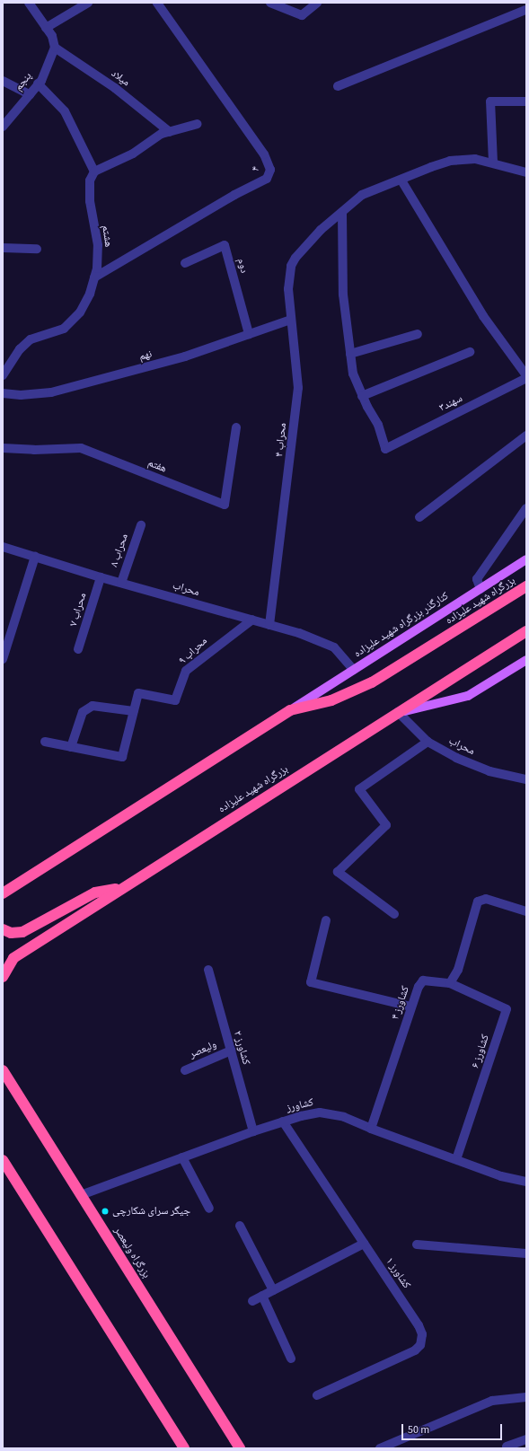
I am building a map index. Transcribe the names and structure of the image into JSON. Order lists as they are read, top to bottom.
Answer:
{
  "streets": {
    "highway": ["بزرگراه شهید علیزاده", "بزرگراه ولیعصر"],
    "main road": ["کنارگذر بزرگراه شهید علیزاده"],
    "street": [
      "میلاد",
      "پنجم",
      "۴",
      "هشتم",
      "دوم",
      "نهم",
      "سهند۳",
      "محراب ۴",
      "هفتم",
      "محراب ۸",
      "محراب",
      "محراب ۷",
      "محراب ۹",
      "کشاورز ۴",
      "کشاورز ۲",
      "ولیعصر",
      "کشاورز ۶",
      "کشاورز",
      "کشاورز ۱"
    ]
  },
  "crossings": [
    ["میلاد", "پنجم"],
    ["۴", "هشتم"],
    ["دوم", "نهم"],
    ["نهم", "محراب ۴"],
    ["محراب ۴", "محراب"],
    ["محراب ۸", "محراب"],
    ["محراب", "بزرگراه شهید علیزاده"],
    ["محراب", "محراب ۷"],
    ["محراب", "کنارگذر بزرگراه شهید علیزاده"],
    ["محراب", "محراب ۹"],
    ["بزرگراه شهید علیزاده", "کنارگذر بزرگراه شهید علیزاده"],
    ["کشاورز ۴", "کشاورز ۶"],
    ["کشاورز ۴", "کشاورز"],
    ["کشاورز ۲", "ولیعصر"],
    ["کشاورز ۲", "کشاورز"],
    ["کشاورز ۶", "کشاورز"],
    ["کشاورز", "بزرگراه ولیعصر"],
    ["کشاورز", "کشاورز ۱"]
  ],
  "places": ["جیگر سرای شکارچی"],
  "scale_bar": "50 m"
}
